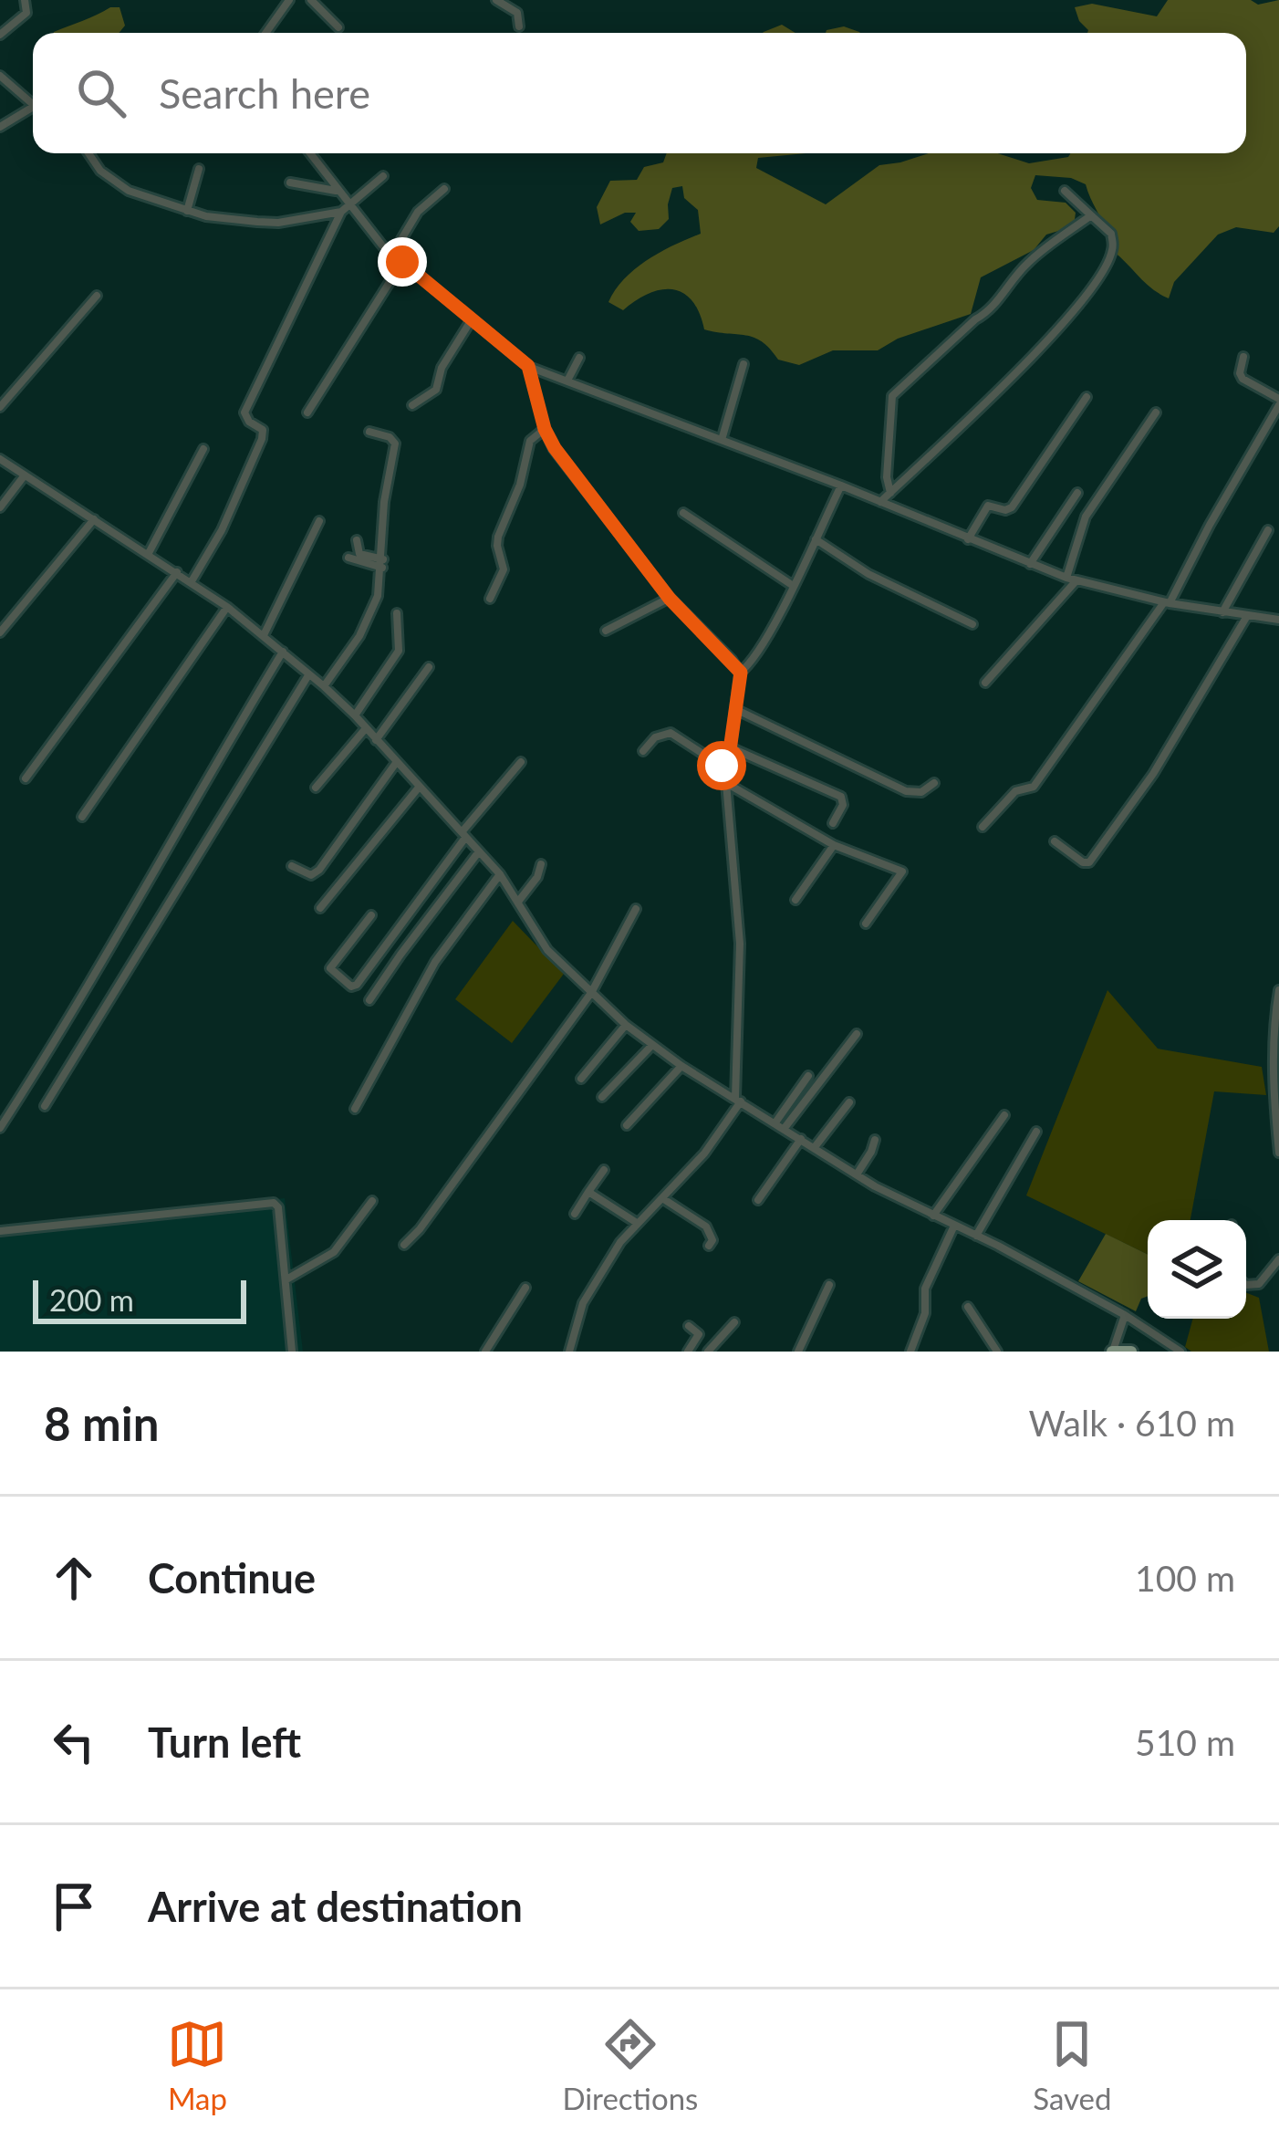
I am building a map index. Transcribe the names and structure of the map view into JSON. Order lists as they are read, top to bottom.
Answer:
{
  "scale_bar": "200 m",
  "page": {
    "search": "Search here",
    "scale": "200 m",
    "heading": ["8 min", "Walk · 610 m"],
    "list": [
      ["Continue", "100 m"],
      ["Turn left", "510 m"],
      "Arrive at destination"
    ],
    "nav": ["Map", "Directions", "Saved"]
  }
}
